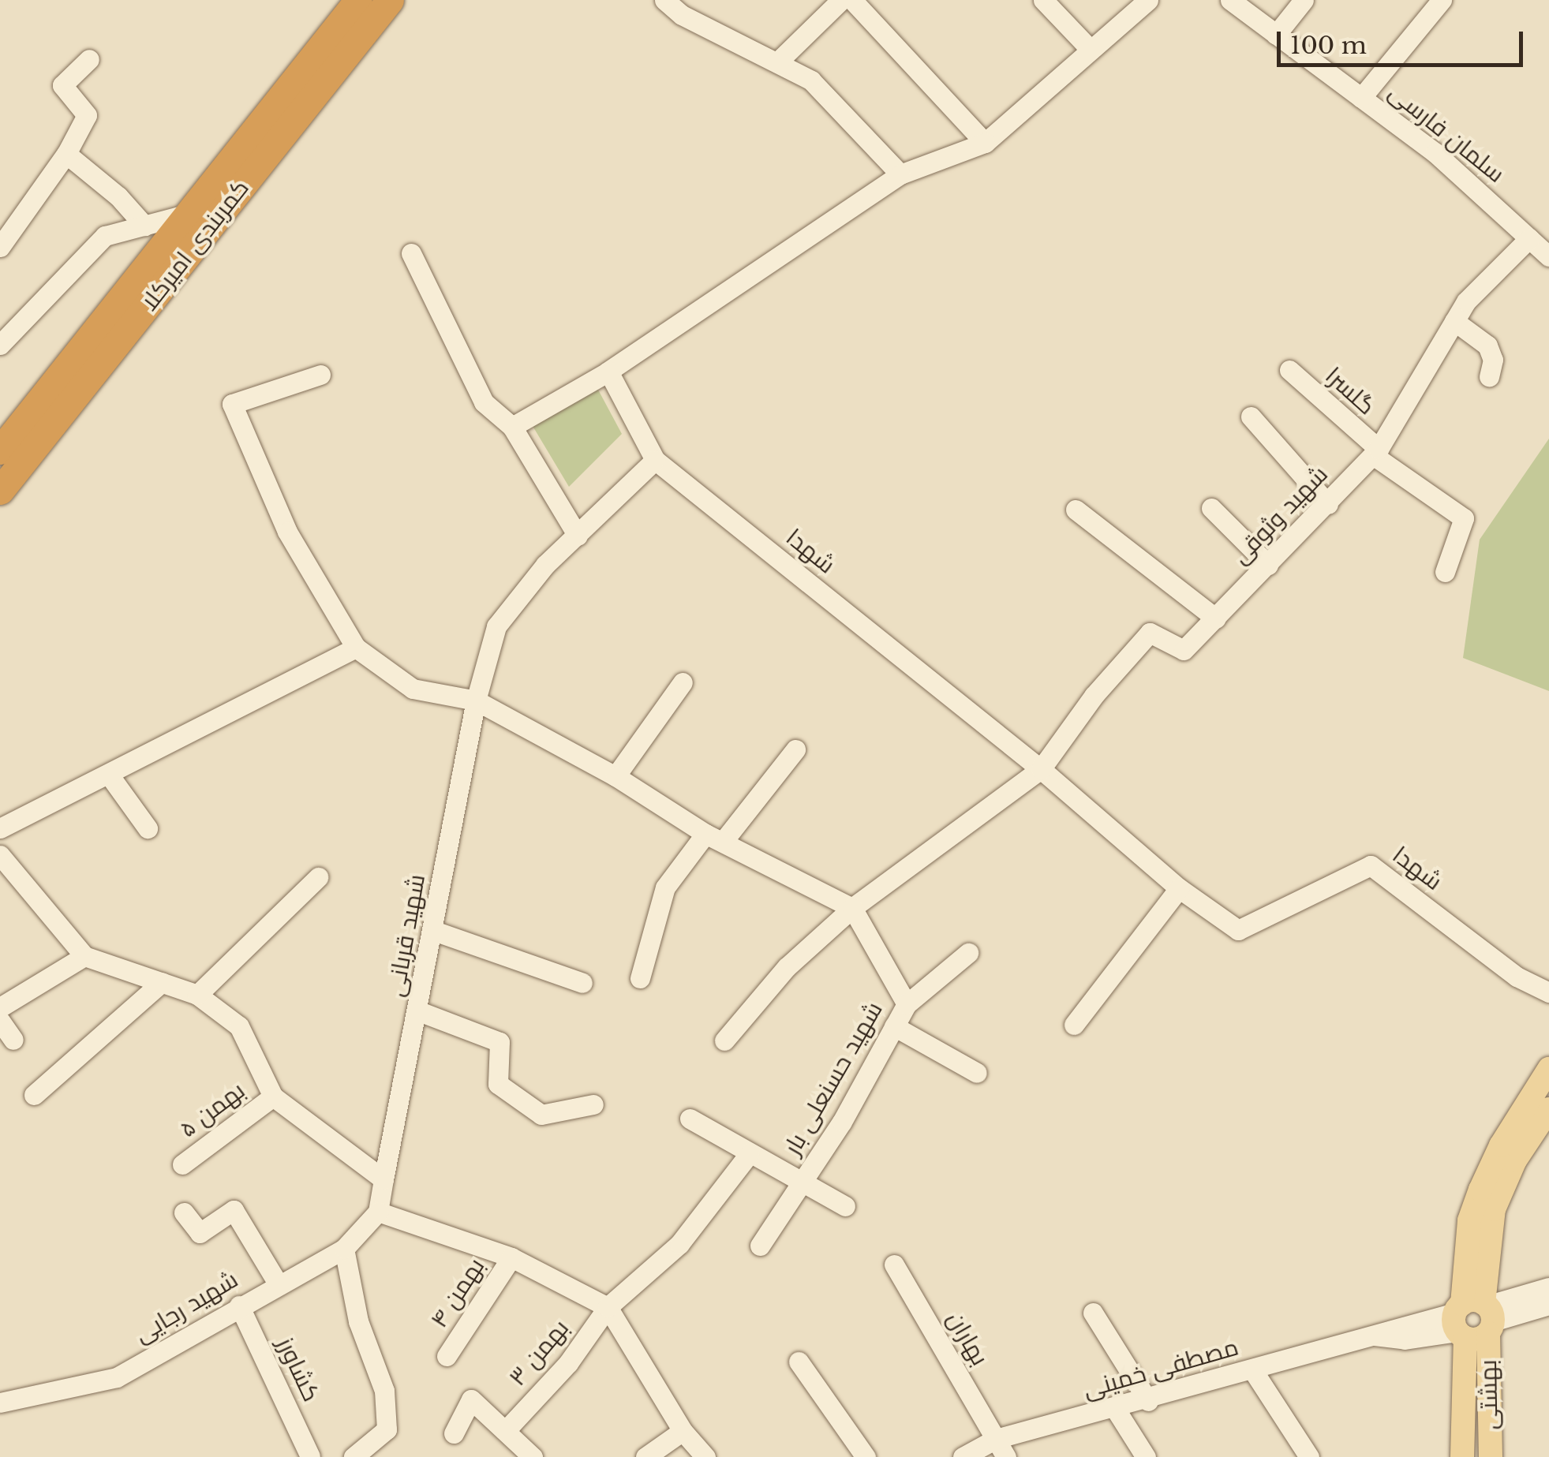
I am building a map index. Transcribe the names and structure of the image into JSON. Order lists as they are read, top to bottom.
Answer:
{
  "streets": {
    "highway": ["کمربندی امیرکلا"],
    "main road": ["بهشتی"],
    "street": [
      "سلمان فارسی",
      "گلسرا",
      "شهید وثوقی",
      "شهدا",
      "شهید قربانی",
      "شهید حسنعلی بار",
      "بهمن ۵",
      "بهمن ۴",
      "شهید رجایی",
      "بهاران",
      "بهمن ۳",
      "مصطفی خمینی",
      "کشاورز"
    ]
  },
  "crossings": [
    ["سلمان فارسی", "شهید وثوقی"],
    ["گلسرا", "شهید وثوقی"],
    ["شهید وثوقی", "شهدا"],
    ["شهدا", "شهید قربانی"],
    ["شهید قربانی", "شهید رجایی"],
    ["شهید رجایی", "کشاورز"],
    ["بهاران", "مصطفی خمینی"],
    ["مصطفی خمینی", "بهشتی"]
  ],
  "scale_bar": "100 m"
}
